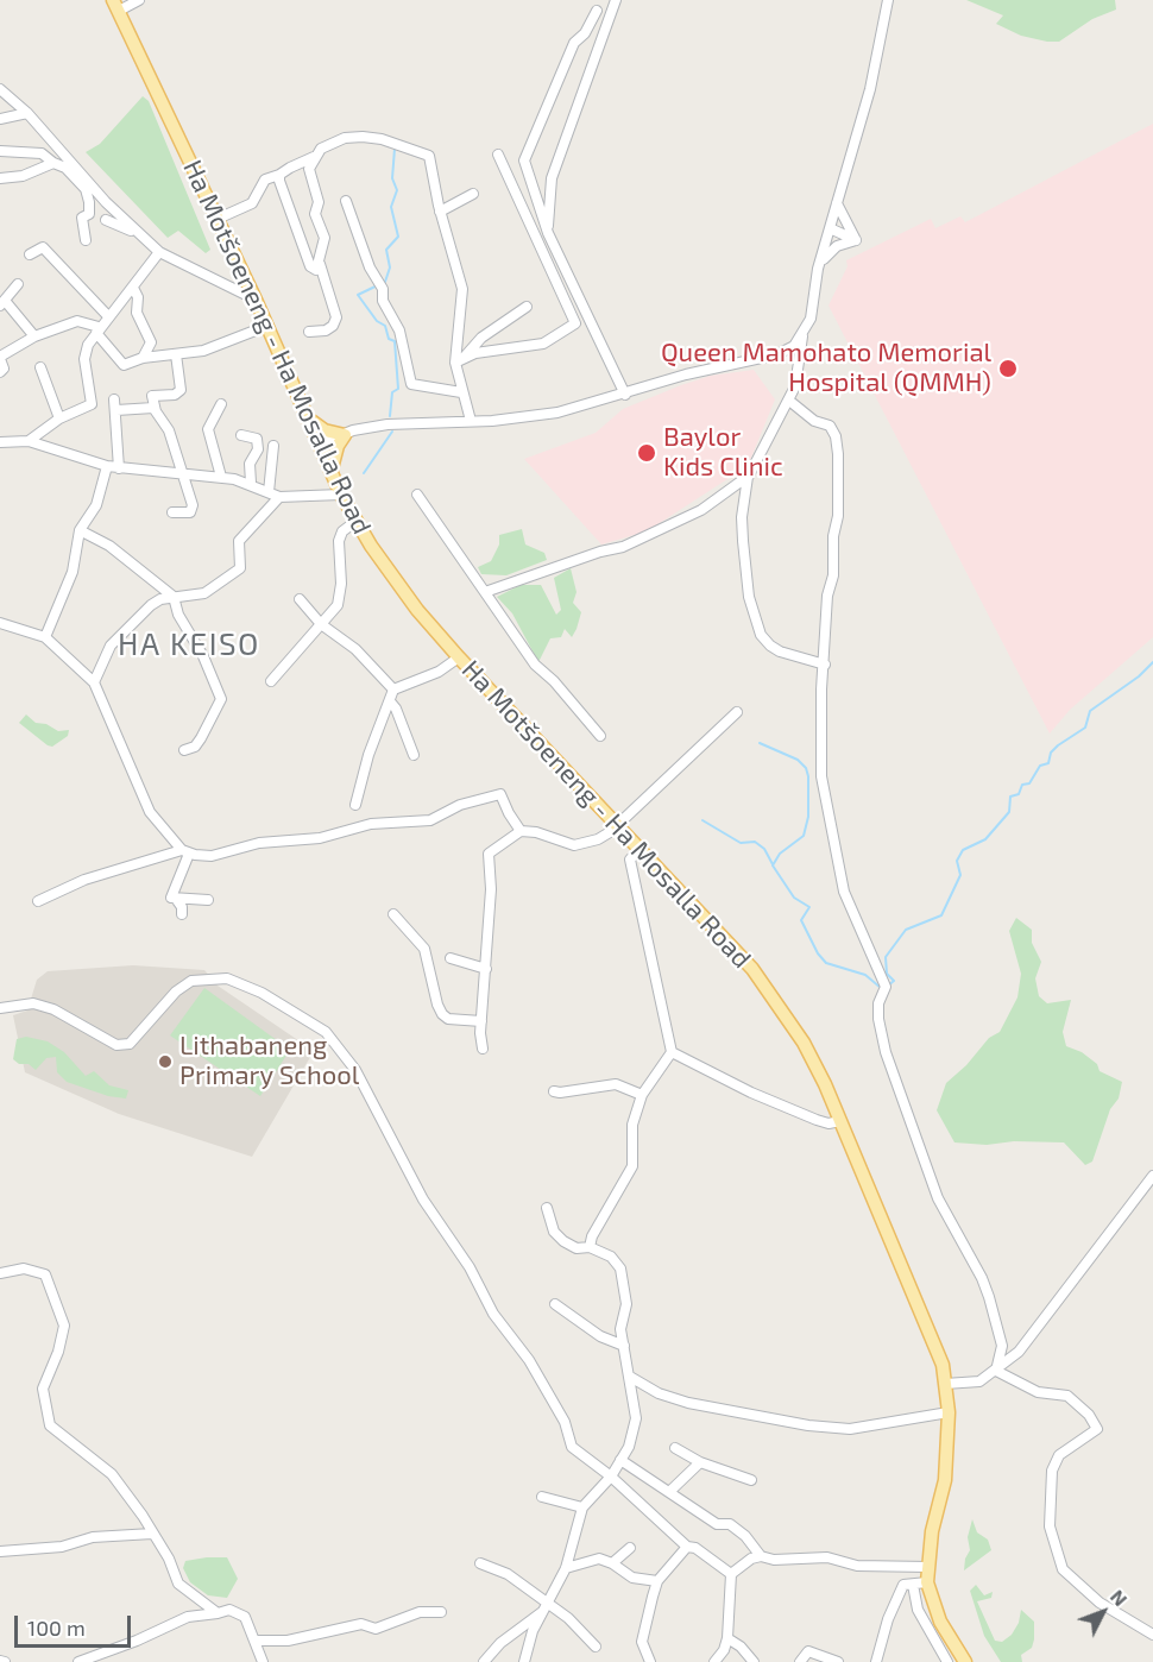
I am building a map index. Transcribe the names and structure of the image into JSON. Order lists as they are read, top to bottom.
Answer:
{
  "streets": {
    "main road": ["Ha Motšoeneng - Ha Mosalla Road"]
  },
  "districts": ["HA KEISO"],
  "places": ["Queen Mamohato Memorial Hospital (QMMH)", "Baylor Kids Clinic", "Lithabaneng Primary School"],
  "scale_bar": "100 m",
  "north": "top right"
}
